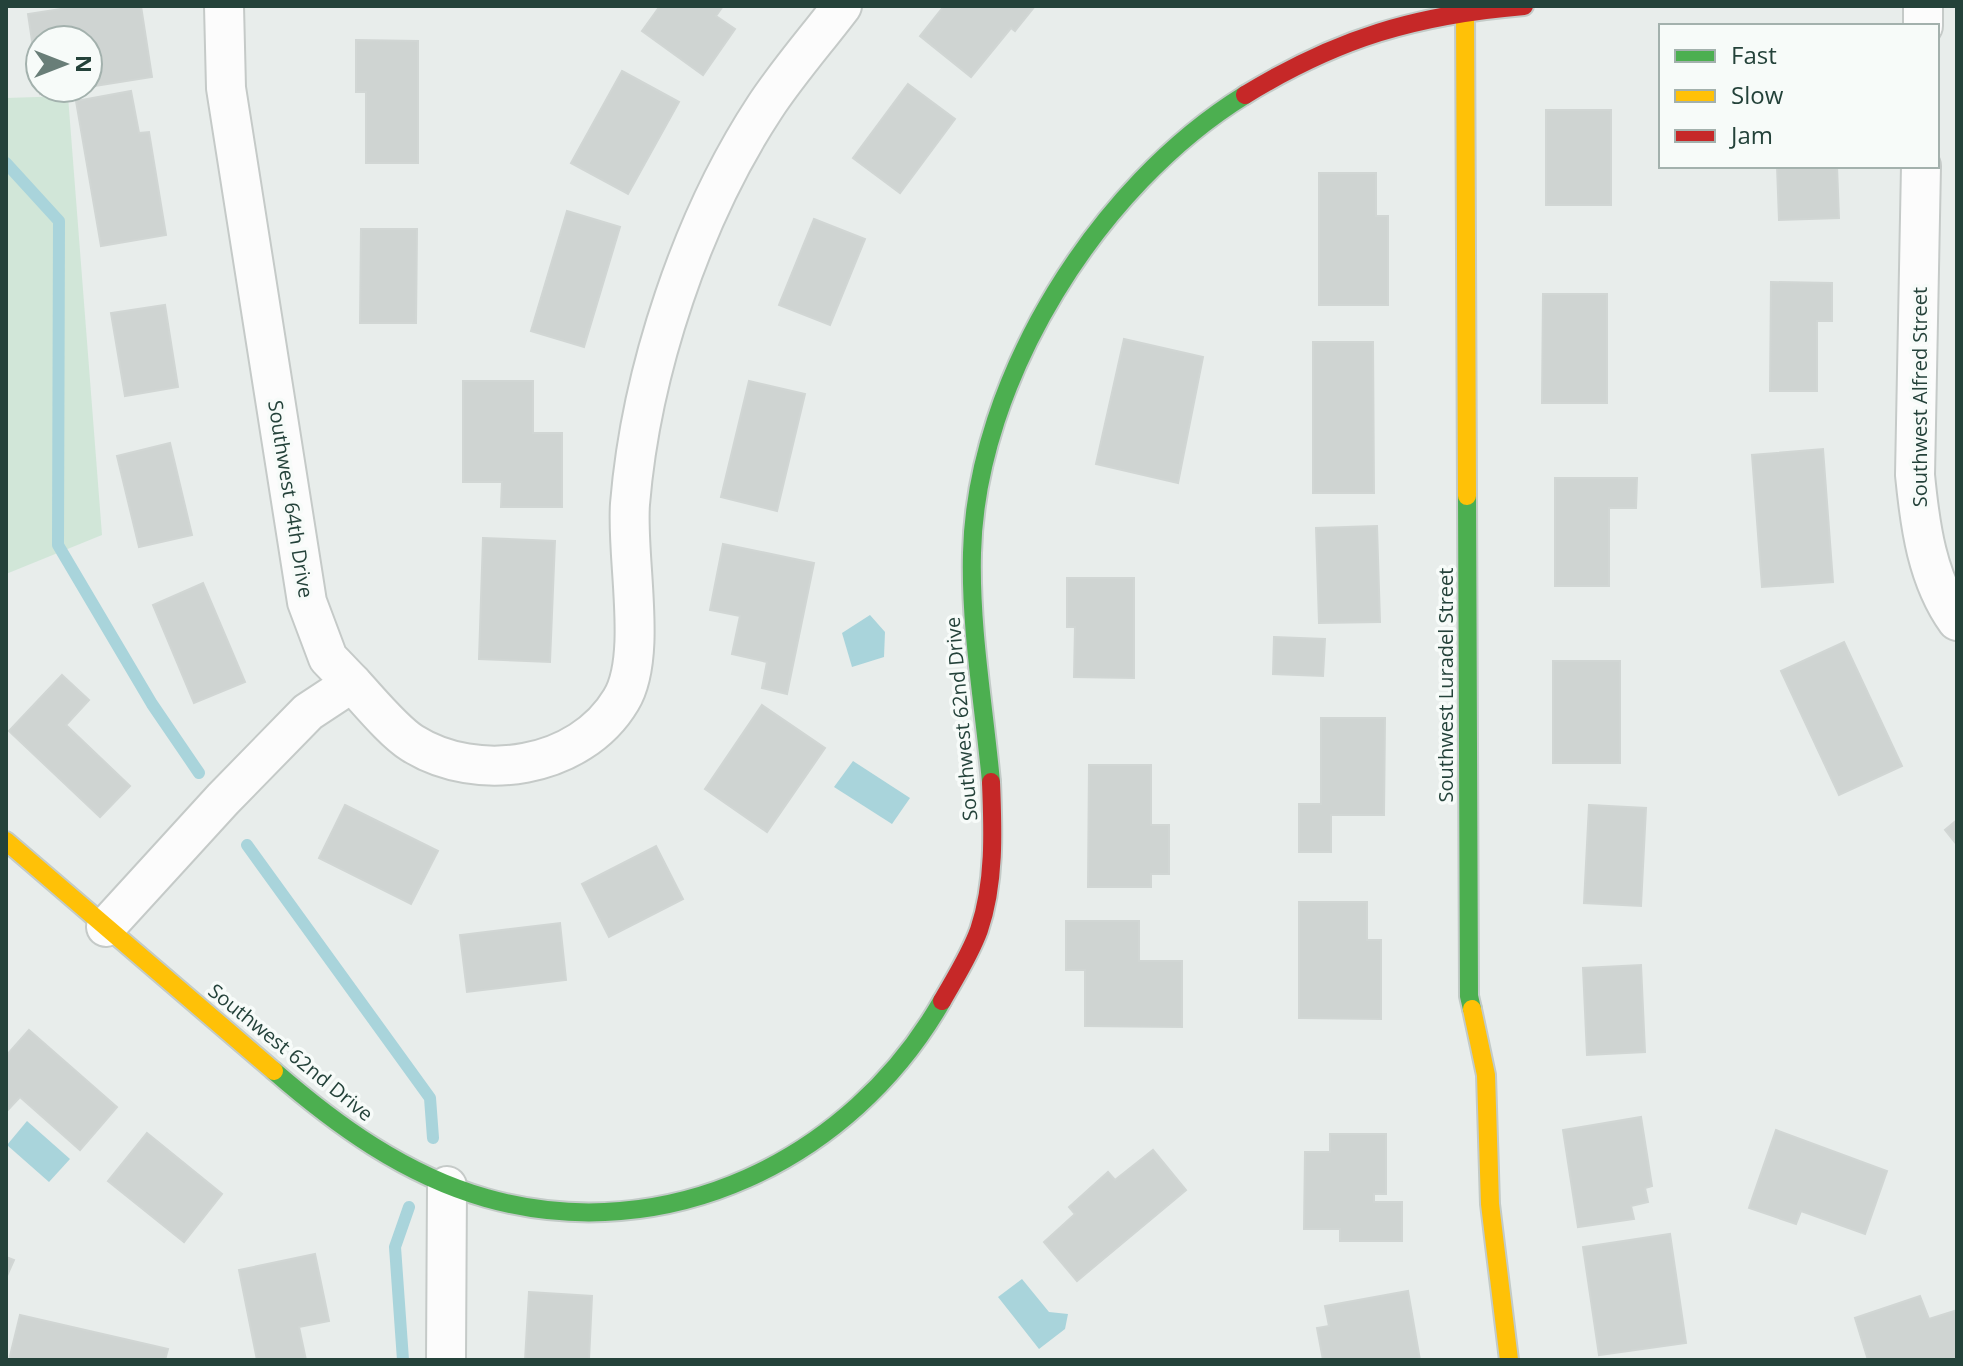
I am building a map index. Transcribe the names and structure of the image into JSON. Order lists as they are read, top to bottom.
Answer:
{
  "streets": {
    "street": [
      "Southwest Alfred Street",
      "Southwest 64th Drive",
      "Southwest Luradel Street",
      "Southwest 62nd Drive"
    ]
  },
  "crossings": [
    ["Southwest Luradel Street", "Southwest 62nd Drive"]
  ],
  "legend": ["Fast", "Slow", "Jam"],
  "north": "right"
}
